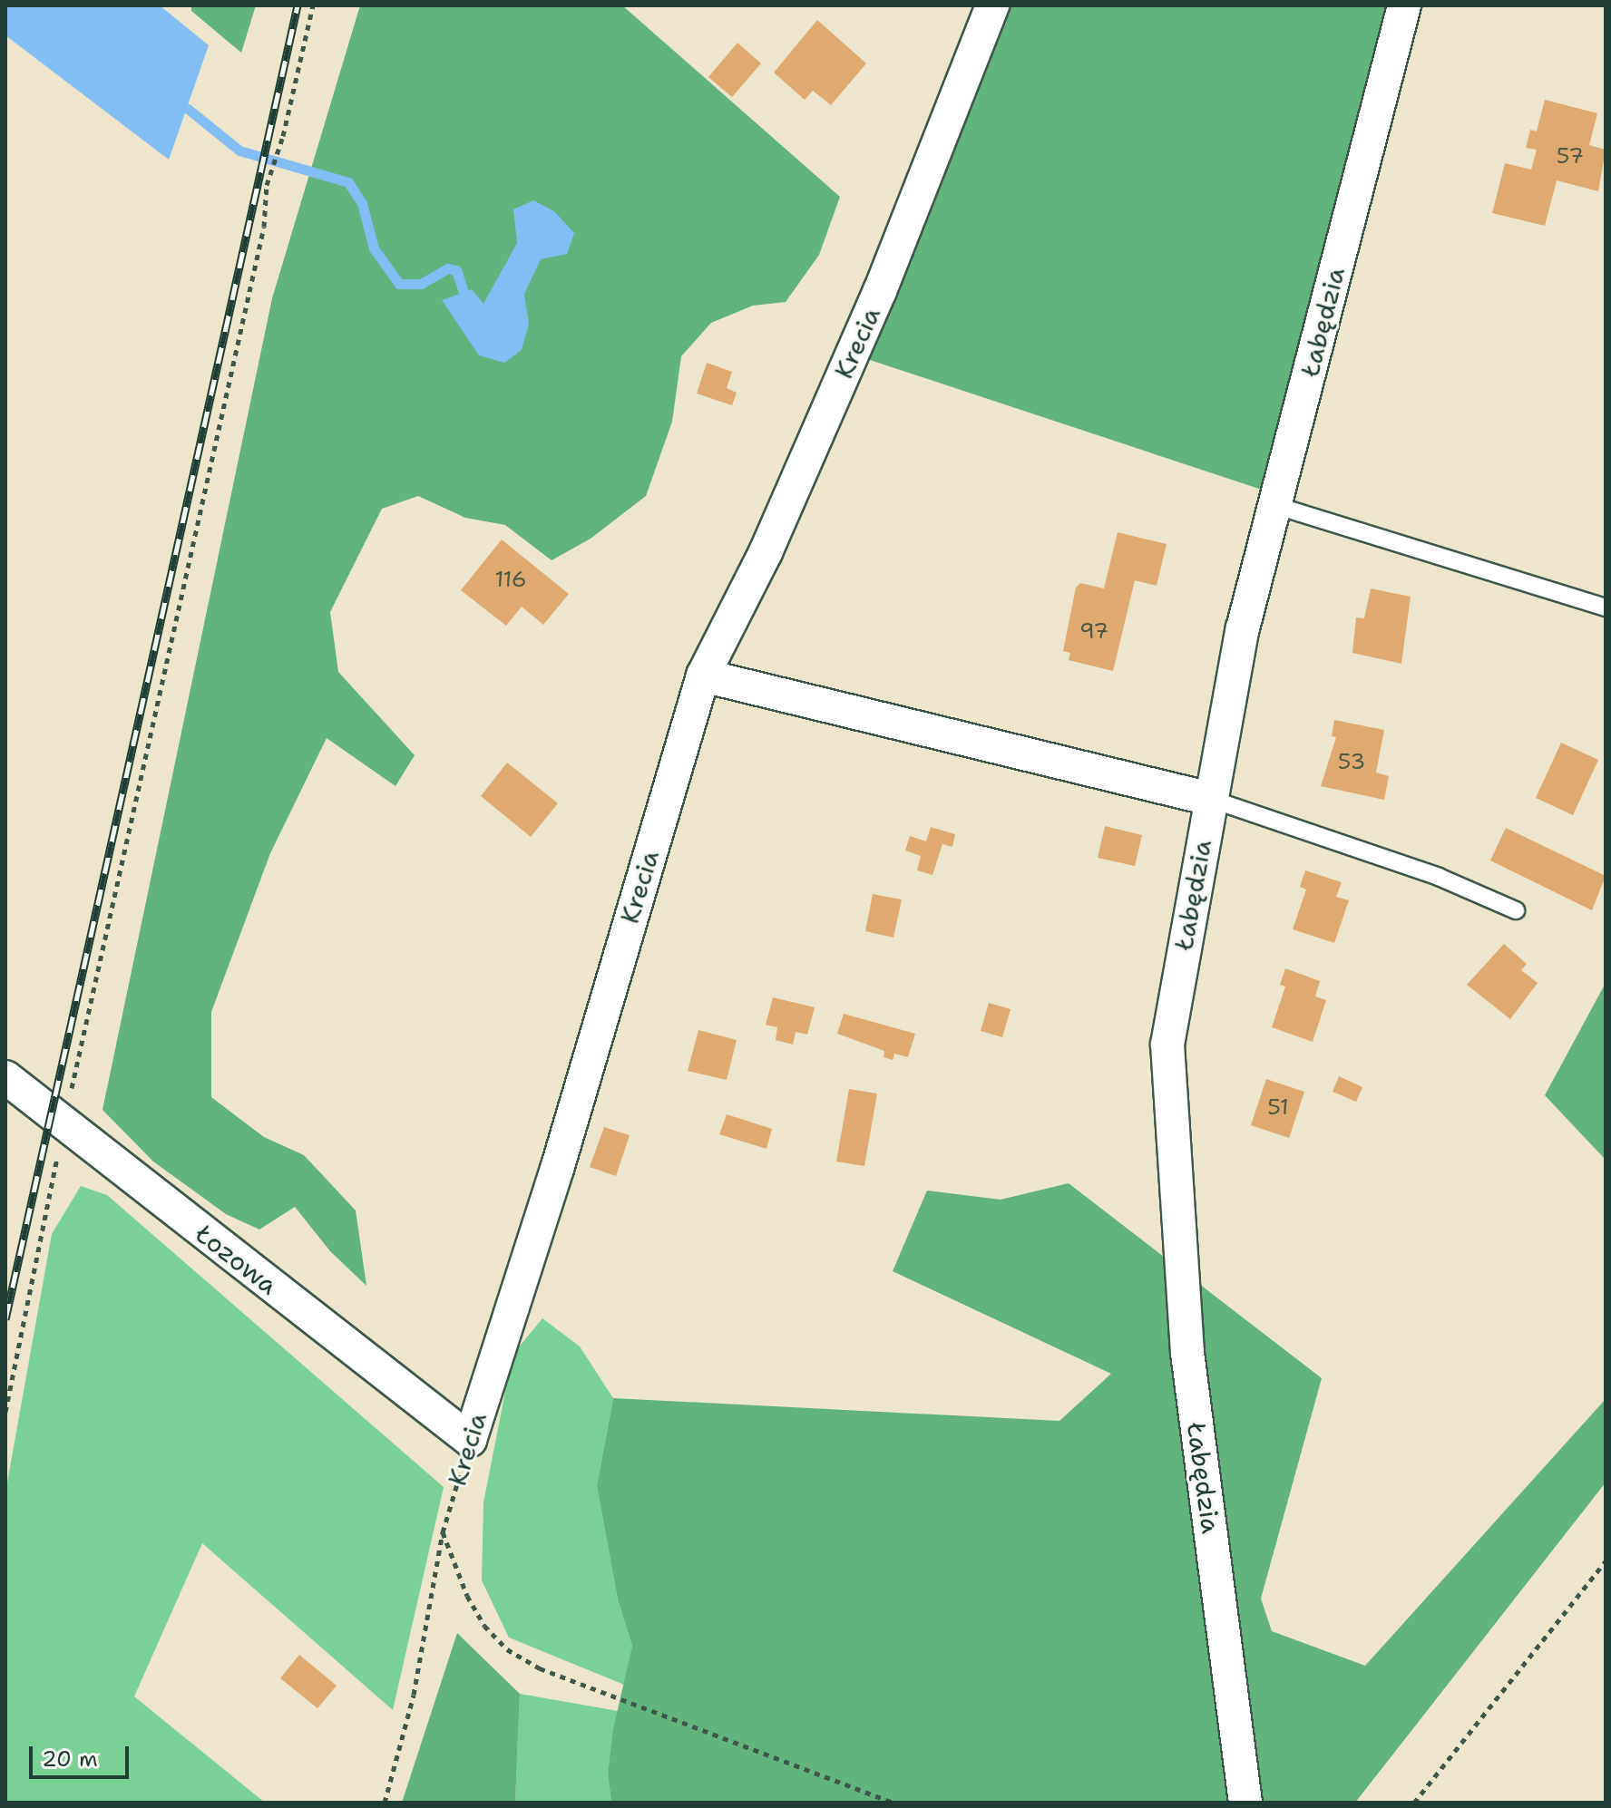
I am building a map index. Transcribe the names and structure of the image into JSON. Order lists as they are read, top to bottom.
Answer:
{
  "streets": {
    "street": ["Łabędzia", "Krecia", "Łozowa"]
  },
  "crossings": [
    ["Krecia", "Łozowa"]
  ],
  "house_numbers": [
    "57",
    "116",
    "97",
    "53",
    "51"
  ],
  "scale_bar": "20 m"
}
